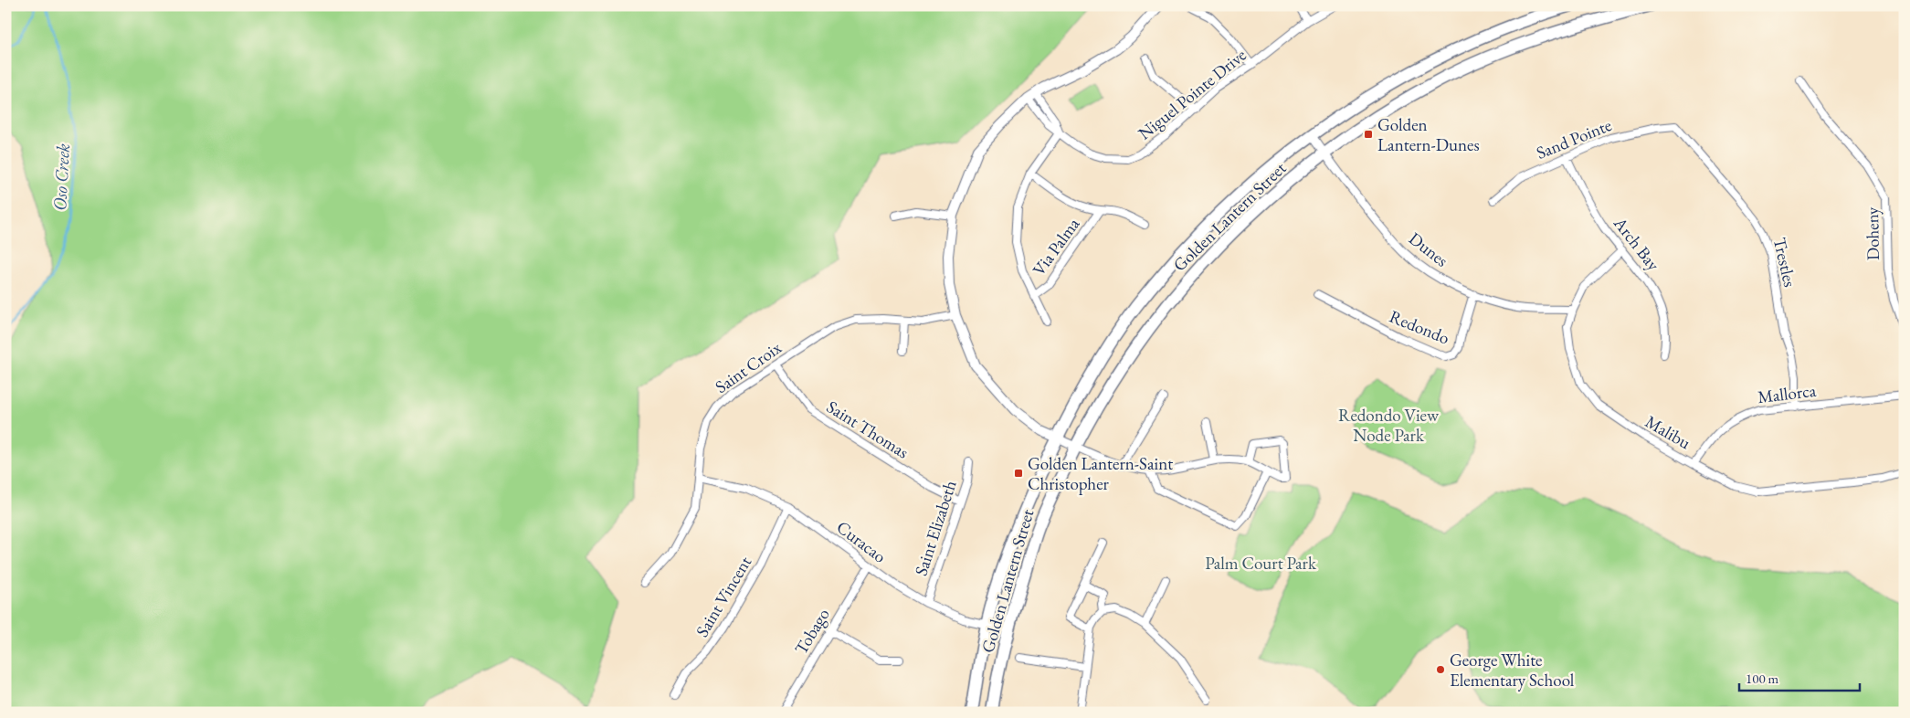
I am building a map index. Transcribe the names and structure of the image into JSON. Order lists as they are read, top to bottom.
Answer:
{
  "streets": {
    "main road": ["Golden Lantern Street"],
    "street": [
      "Niguel Pointe Drive",
      "Sand Pointe",
      "Doheny",
      "Arch Bay",
      "Via Palma",
      "Dunes",
      "Trestles",
      "Redondo",
      "Saint Croix",
      "Mallorca",
      "Saint Thomas",
      "Malibu",
      "Saint Elizabeth",
      "Curacao",
      "Saint Vincent",
      "Tobago"
    ]
  },
  "crossings": [
    ["Sand Pointe", "Arch Bay"],
    ["Sand Pointe", "Trestles"],
    ["Golden Lantern Street", "Dunes"],
    ["Golden Lantern Street", "Curacao"],
    ["Arch Bay", "Malibu"],
    ["Dunes", "Redondo"],
    ["Dunes", "Malibu"],
    ["Trestles", "Mallorca"],
    ["Saint Croix", "Saint Thomas"],
    ["Saint Croix", "Curacao"],
    ["Mallorca", "Malibu"],
    ["Saint Thomas", "Saint Elizabeth"],
    ["Saint Elizabeth", "Curacao"],
    ["Curacao", "Saint Vincent"],
    ["Curacao", "Tobago"]
  ],
  "water": ["Oso Creek"],
  "parks": ["Redondo View Node Park", "Palm Court Park"],
  "places": {
    "transit": ["Golden Lantern-Dunes", "Golden Lantern-Saint Christopher"],
    "other": ["George White Elementary School"]
  },
  "scale_bar": "100 m"
}
